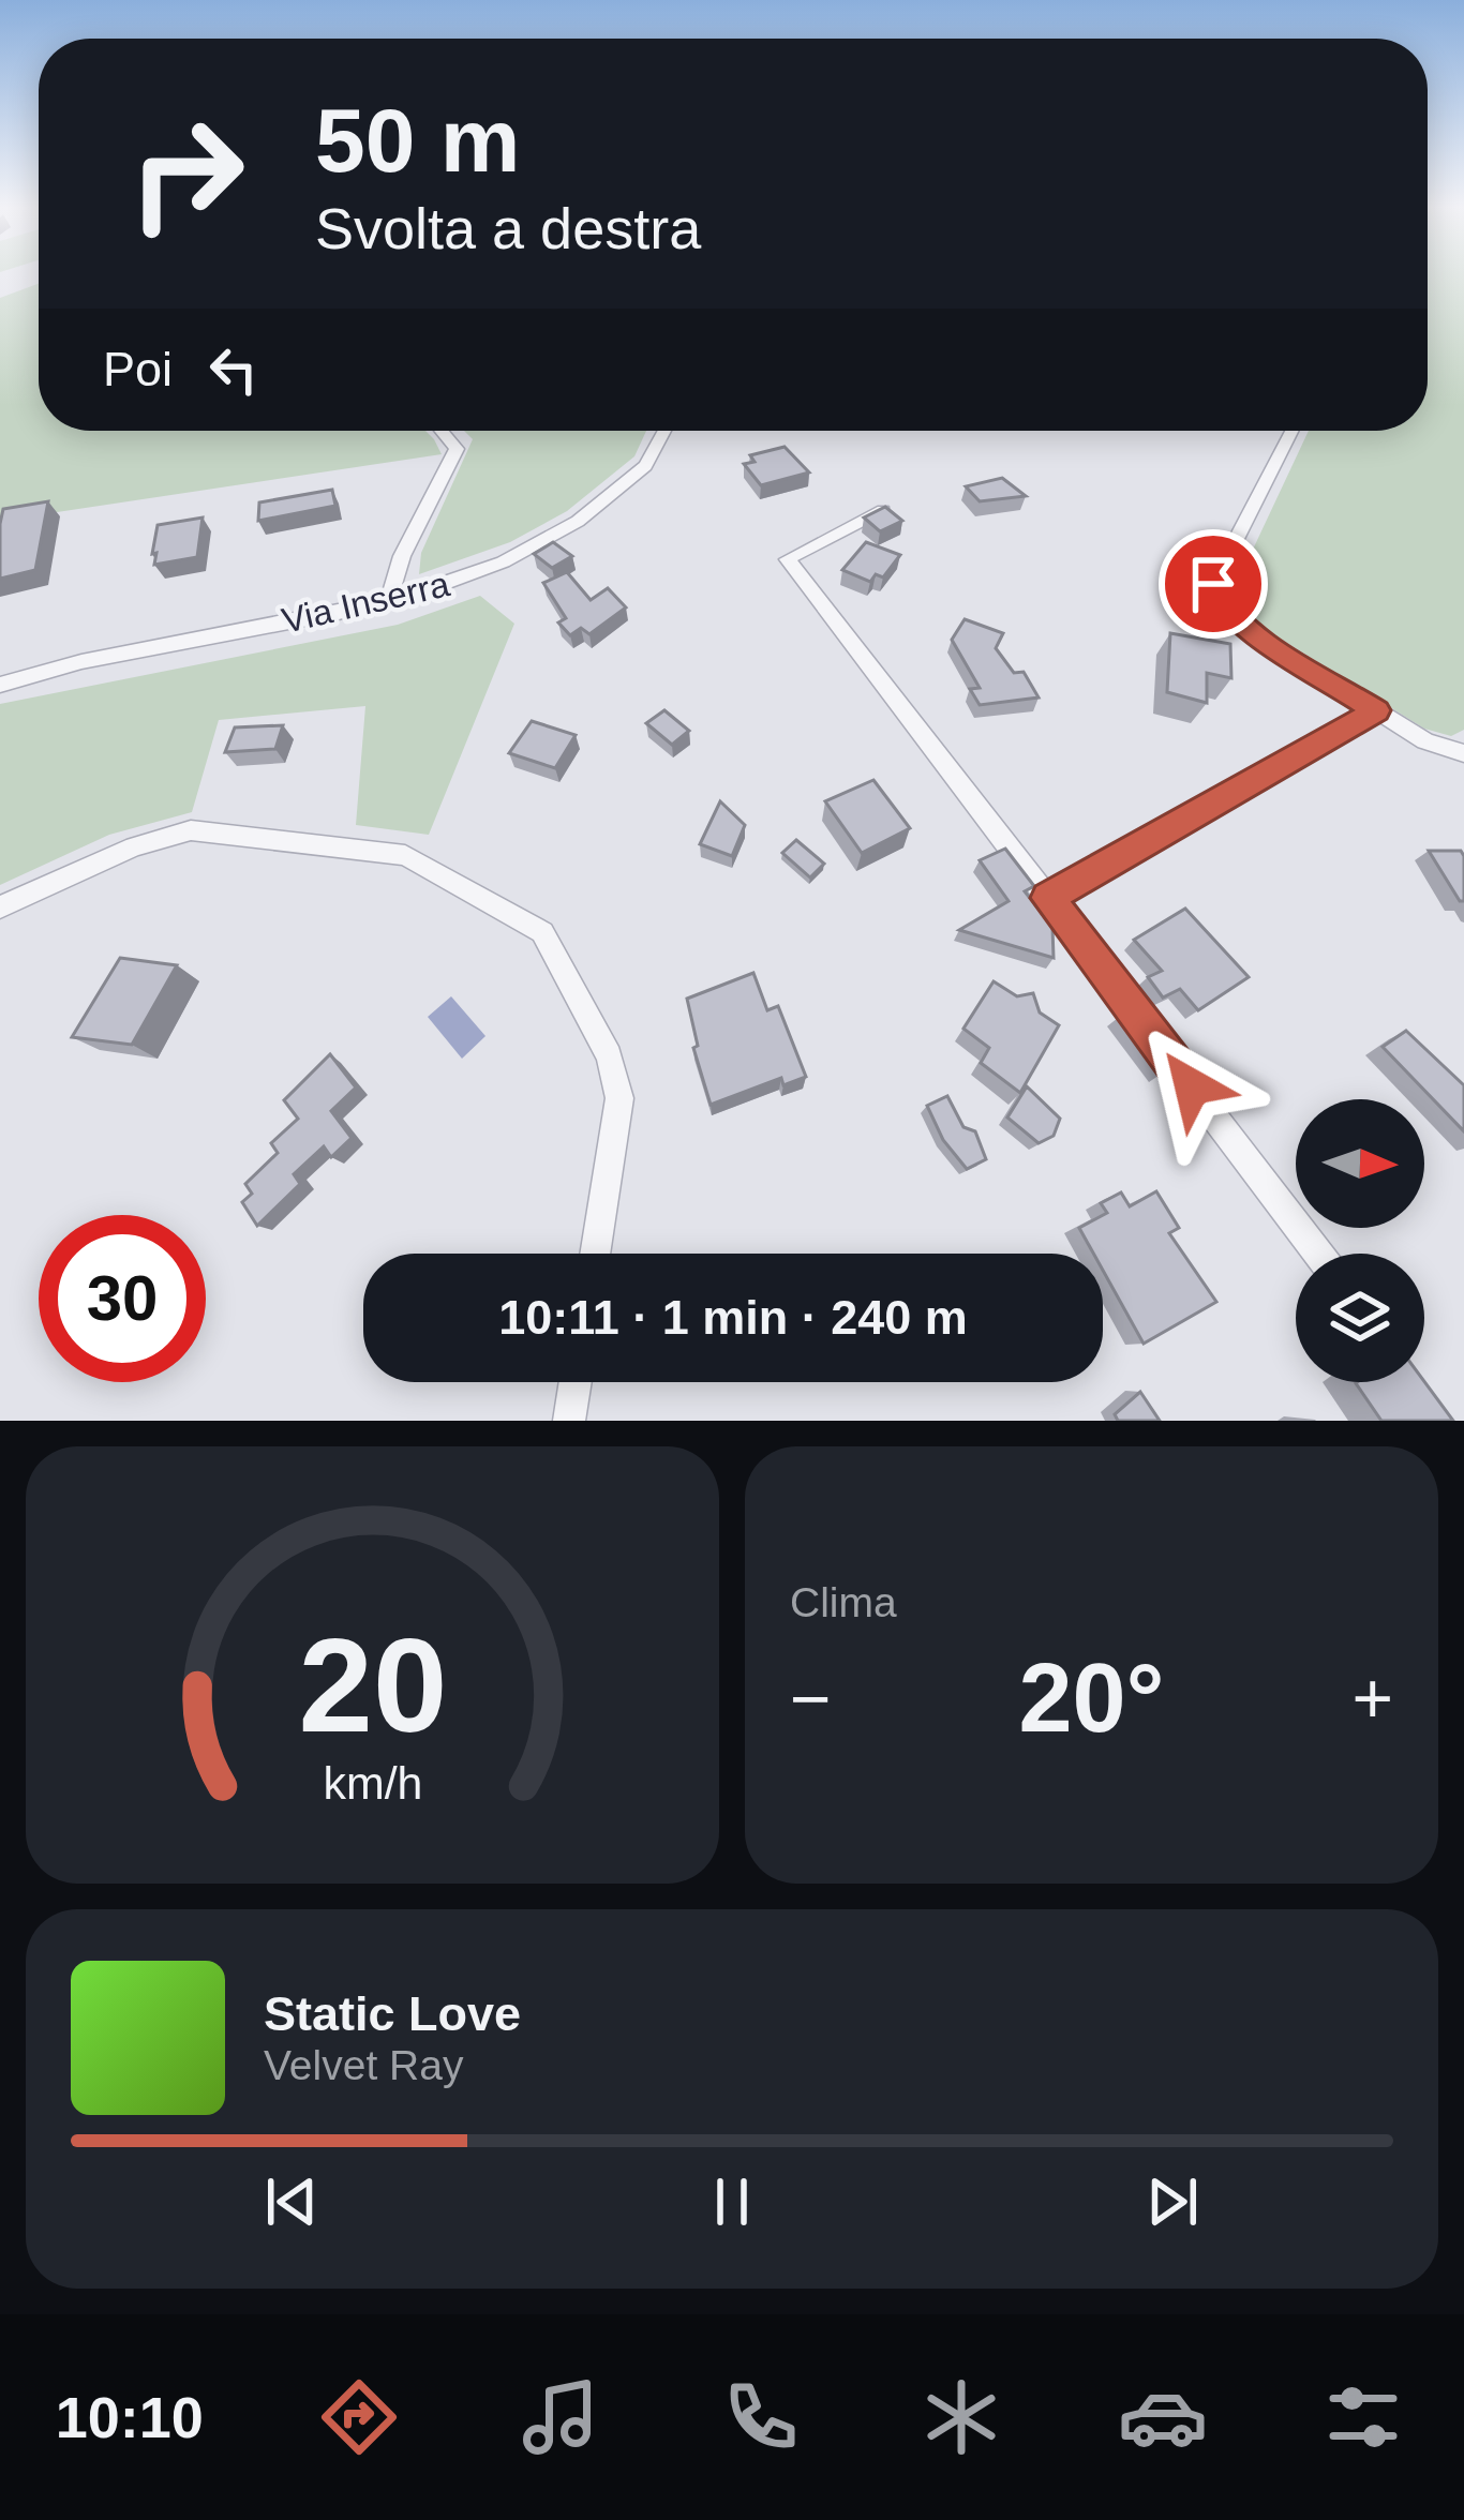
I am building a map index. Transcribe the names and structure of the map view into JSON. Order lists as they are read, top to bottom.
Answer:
{
  "streets": {
    "street": ["Via Inserra"]
  },
  "north": "right",
  "page": {
    "turn": ["50 m", "Svolta a destra"],
    "then": "Poi",
    "limit": "30",
    "trip": "10:11 · 1 min · 240 m",
    "tile": "Clima",
    "heat": ["−", "20°", "+"],
    "song": ["Static Love", "Velvet Ray"],
    "tabs": "10:10",
    "gauge": ["20", "km/h"]
  }
}
